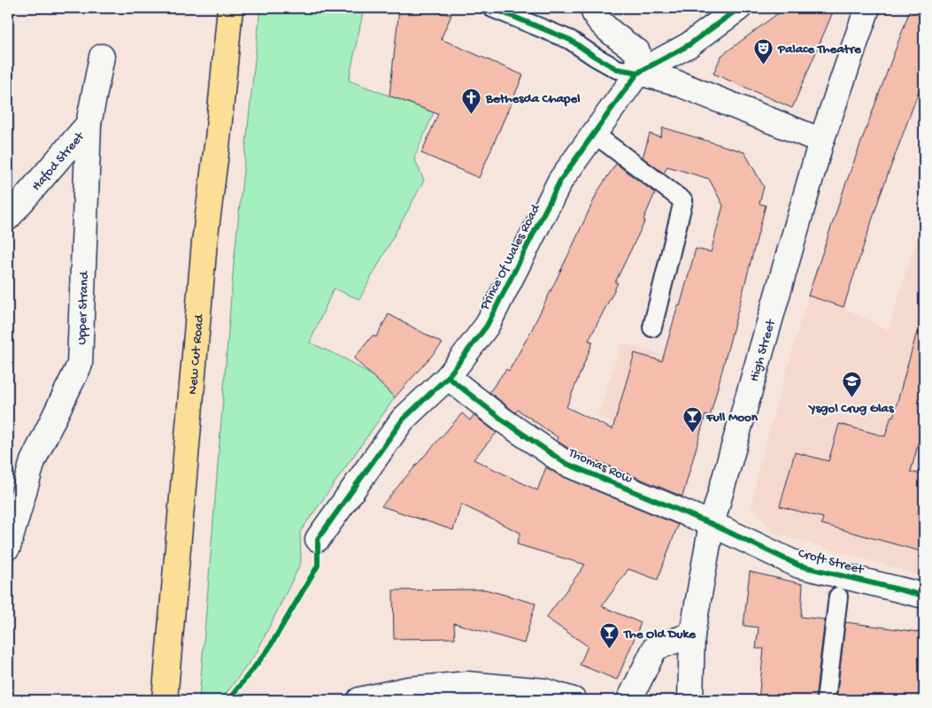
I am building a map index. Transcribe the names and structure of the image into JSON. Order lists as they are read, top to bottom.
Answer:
{
  "streets": {
    "main road": ["New Cut Road"],
    "street": [
      "Hafod Street",
      "Prince Of Wales Road",
      "Upper Strand",
      "High Street",
      "Thomas Row",
      "Croft Street"
    ]
  },
  "crossings": [
    ["Hafod Street", "Upper Strand"],
    ["Prince Of Wales Road", "Thomas Row"],
    ["High Street", "Thomas Row"],
    ["High Street", "Croft Street"],
    ["Thomas Row", "Croft Street"]
  ],
  "places": {
    "theatre": ["Palace Theatre"],
    "church": ["Bethesda Chapel"],
    "school or university": ["Ysgol Crug Glas"],
    "bar": ["Full Moon", "The Old Duke"]
  }
}
